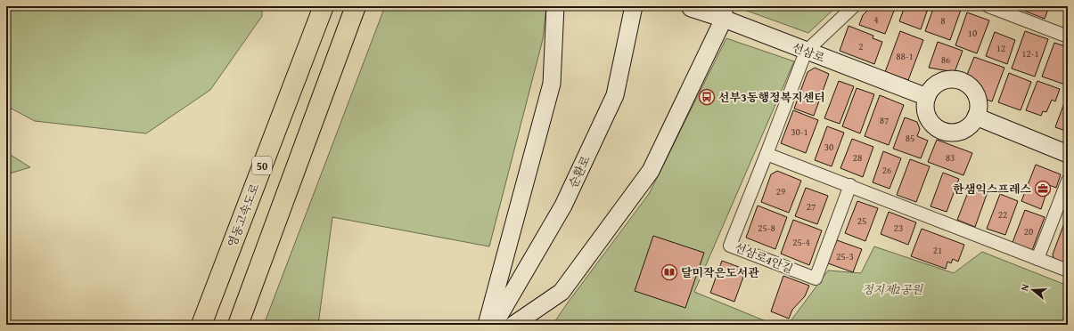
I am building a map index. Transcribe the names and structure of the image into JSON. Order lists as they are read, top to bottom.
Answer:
{
  "streets": {
    "highway": ["50", "영동고속도로"],
    "main road": ["선삼로", "순환로"],
    "street": ["선삼로4안길"]
  },
  "crossings": [
    ["선삼로", "선삼로4안길"]
  ],
  "parks": ["정지제2공원"],
  "places": {
    "bus stop": ["선부3동행정복지센터"],
    "office": ["한샘익스프레스"],
    "library": ["달미작은도서관"]
  },
  "house_numbers": [
    "4",
    "8",
    "10",
    "2",
    "12",
    "12-1",
    "88-1",
    "86",
    "87",
    "30-1",
    "85",
    "30",
    "28",
    "83",
    "26",
    "29",
    "27",
    "22",
    "25",
    "25-8",
    "23",
    "20",
    "25-4",
    "21",
    "25-3"
  ],
  "north": "left"
}
